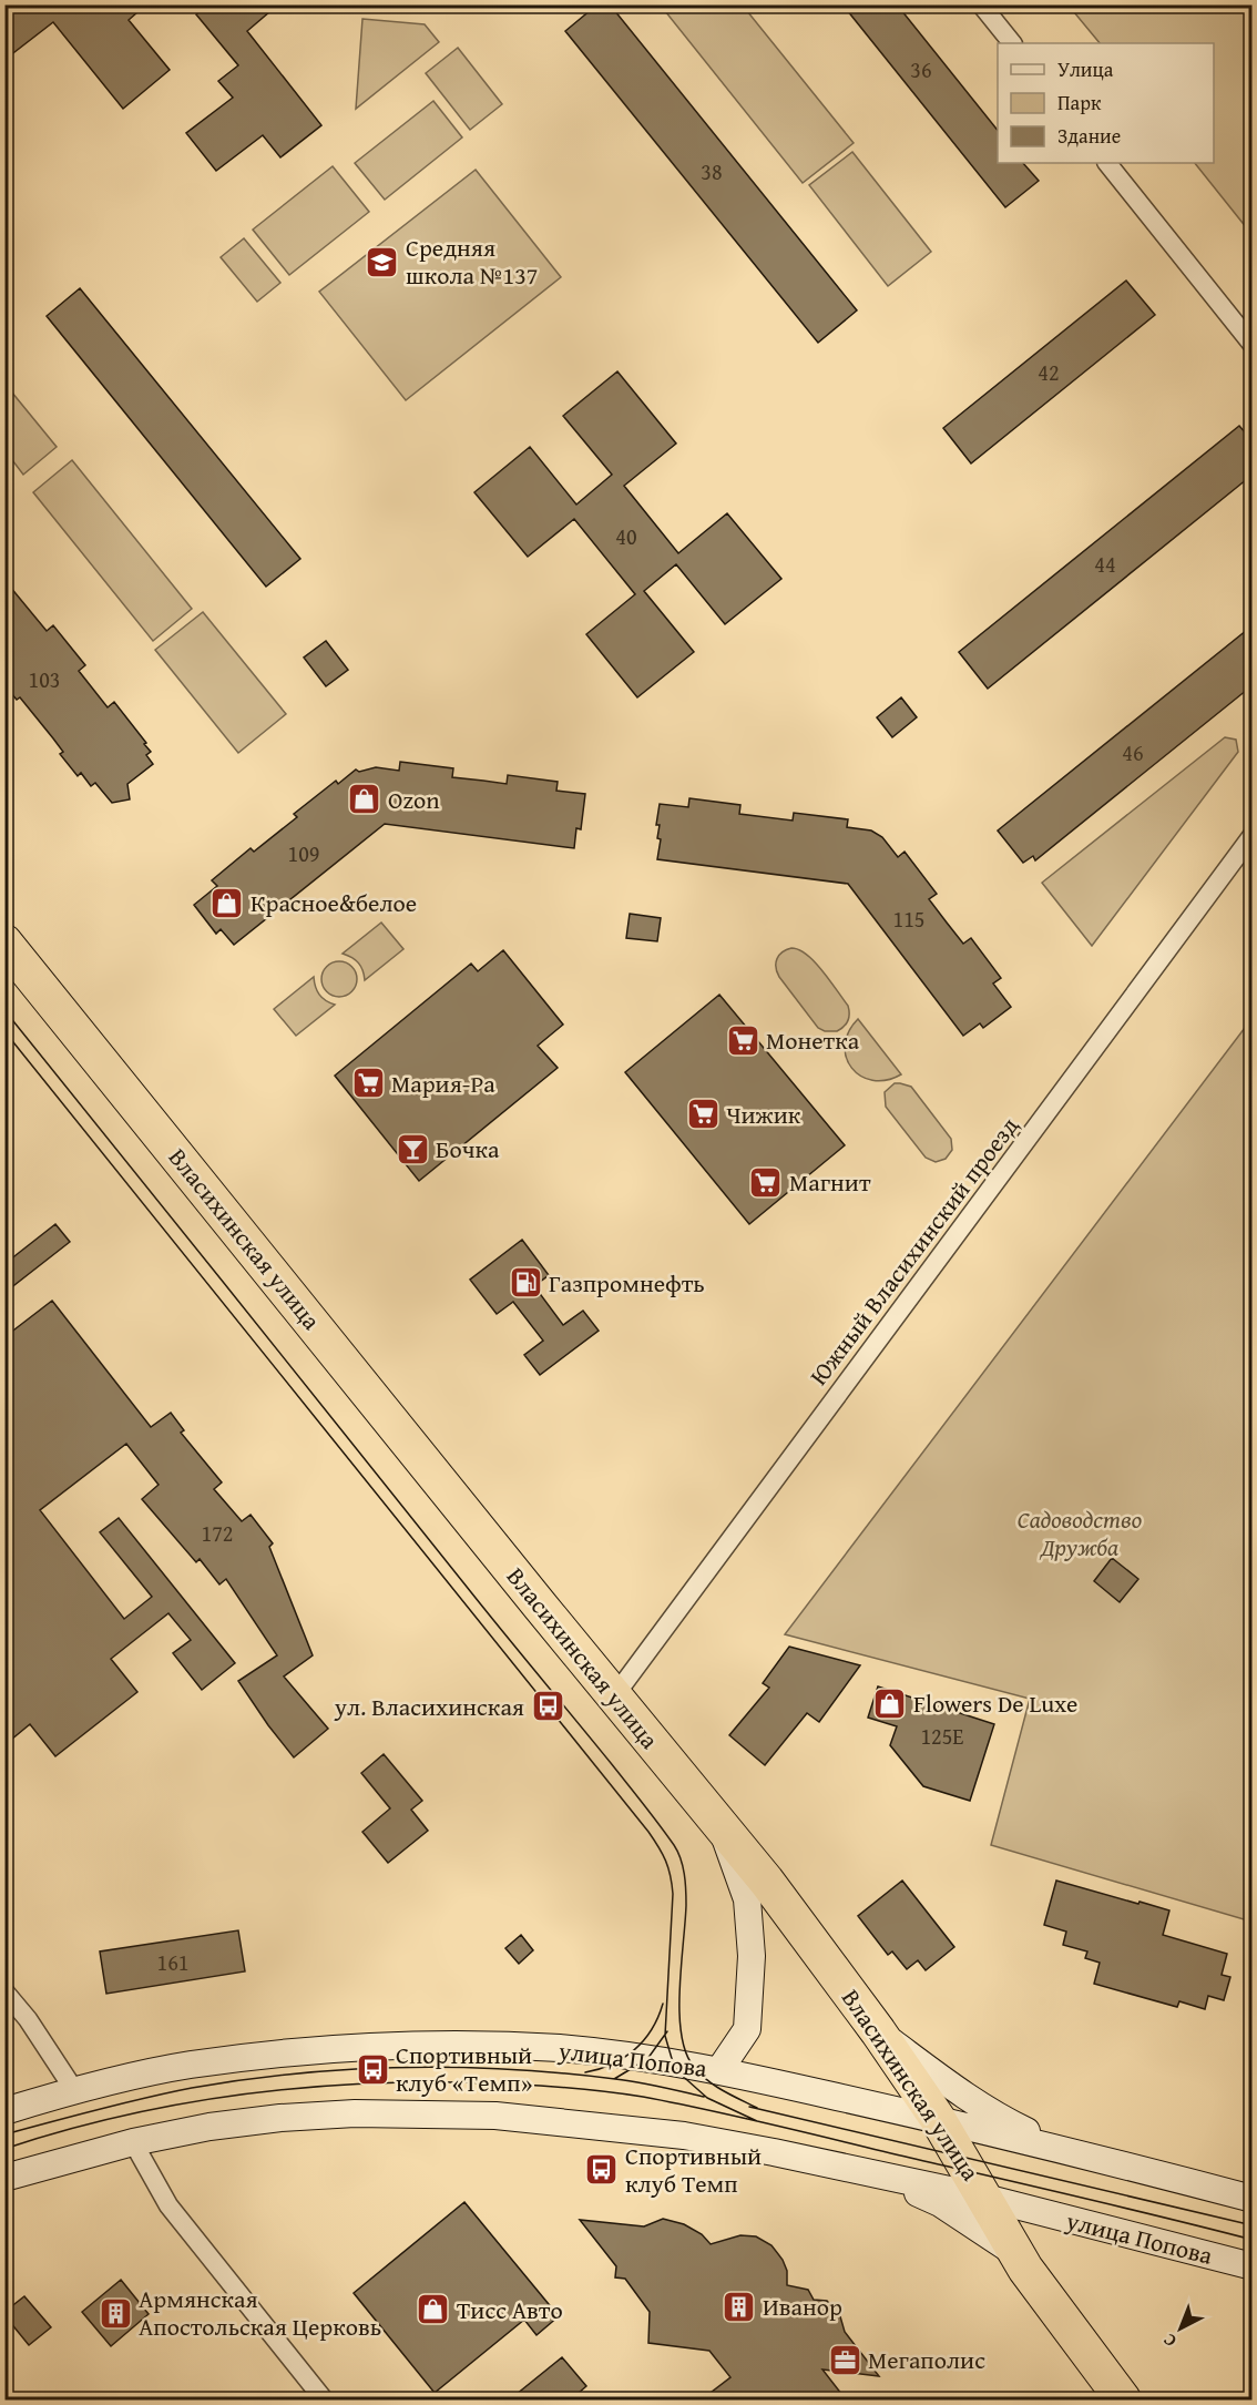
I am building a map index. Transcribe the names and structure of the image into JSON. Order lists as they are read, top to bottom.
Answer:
{
  "streets": {
    "highway": ["Власихинская улица"],
    "main road": ["улица Попова"],
    "street": ["Южный Власихинский проезд"]
  },
  "crossings": [
    ["Власихинская улица", "Южный Власихинский проезд"],
    ["Власихинская улица", "улица Попова"]
  ],
  "parks": ["Садоводство Дружба"],
  "places": {
    "school or university": ["Средняя школа №137"],
    "shop": [
      "Ozon",
      "Красное&белое",
      "Flowers De Luxe",
      "Тисс Авто"
    ],
    "supermarket": [
      "Монетка",
      "Мария-Ра",
      "Чижик",
      "Магнит"
    ],
    "bar": ["Бочка"],
    "fuel station": ["Газпромнефть"],
    "bus stop": ["ул. Власихинская", "Спортивный клуб «Темп»", "Спортивный клуб Темп"],
    "building": ["Иванор", "Армянская Апостольская Церковь"],
    "office": ["Мегаполис"]
  },
  "house_numbers": [
    "36",
    "38",
    "42",
    "40",
    "44",
    "103",
    "46",
    "109",
    "115",
    "172",
    "125Е",
    "161"
  ],
  "legend": ["Улица", "Парк", "Здание"],
  "north": "bottom left"
}
